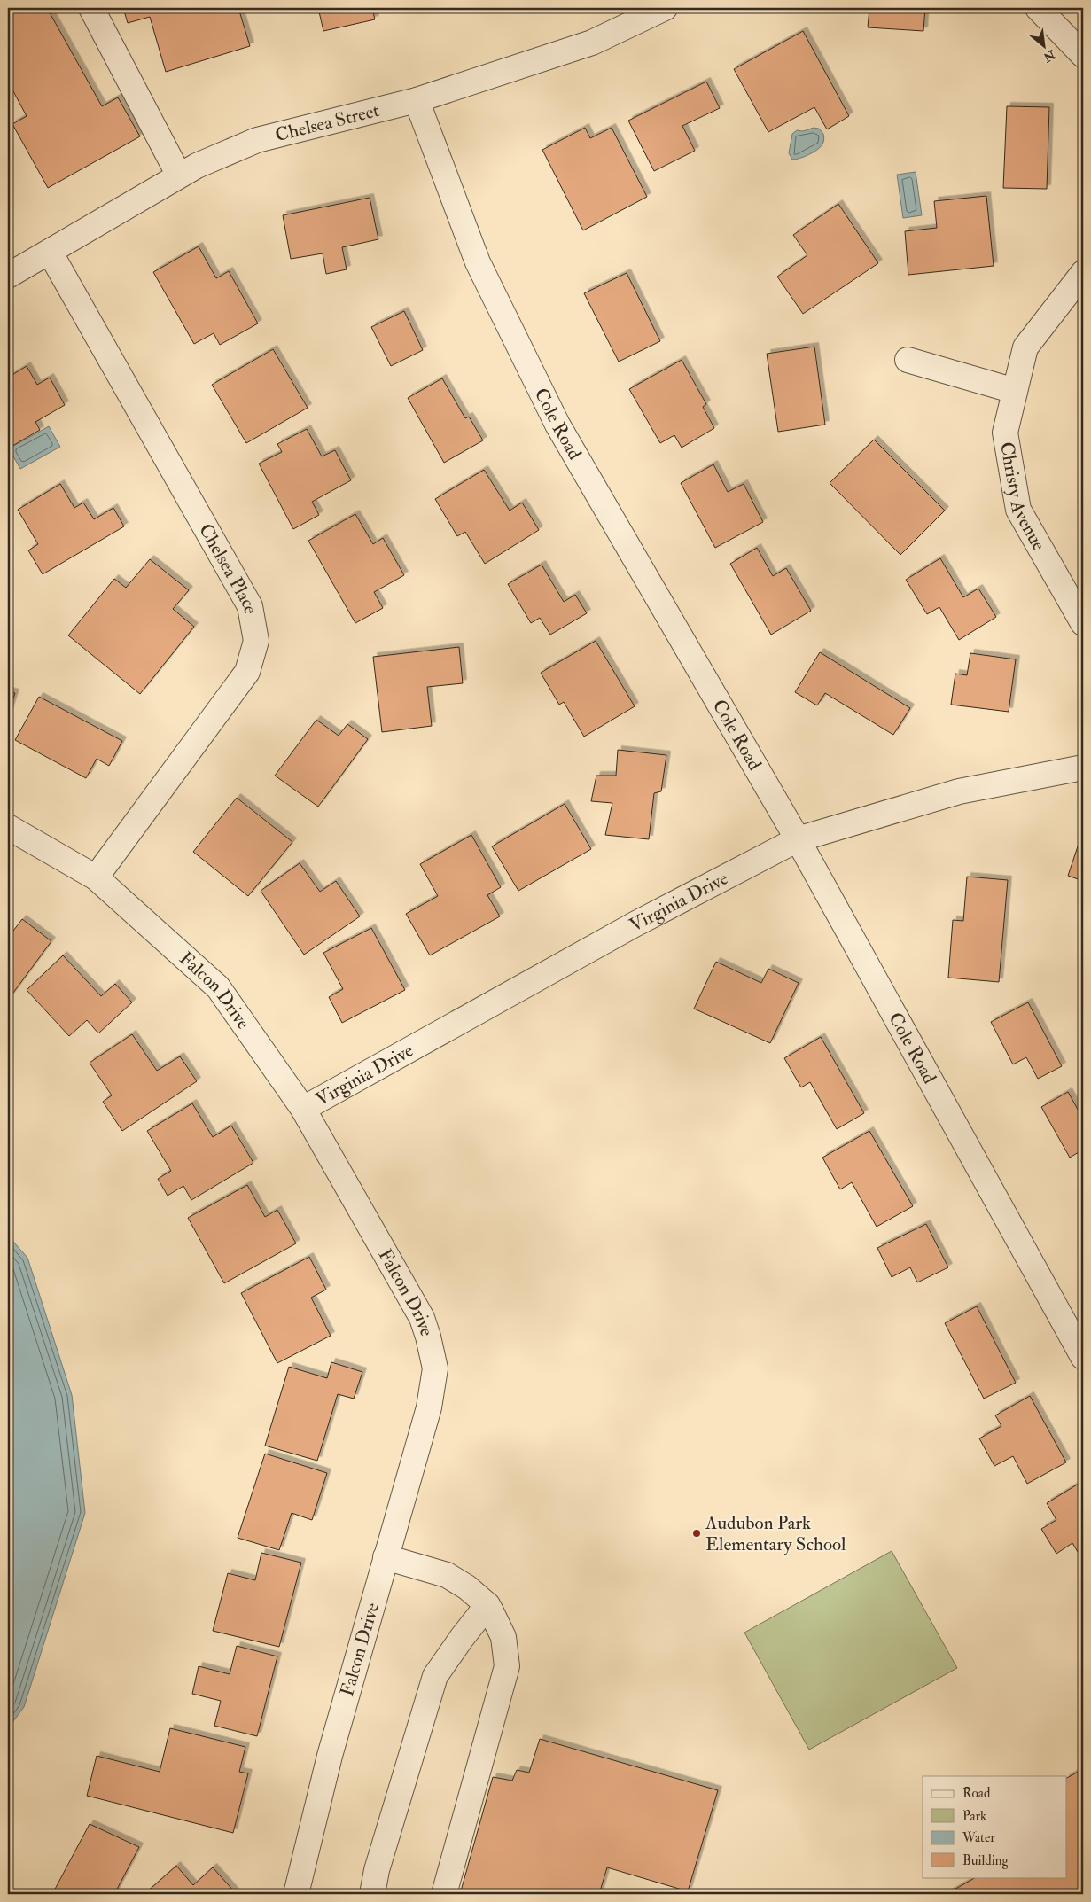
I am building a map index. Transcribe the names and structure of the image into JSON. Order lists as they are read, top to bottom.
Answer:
{
  "streets": {
    "street": [
      "Chelsea Street",
      "Cole Road",
      "Christy Avenue",
      "Chelsea Place",
      "Virginia Drive",
      "Falcon Drive"
    ]
  },
  "crossings": [
    ["Chelsea Street", "Cole Road"],
    ["Chelsea Street", "Chelsea Place"],
    ["Cole Road", "Virginia Drive"],
    ["Chelsea Place", "Falcon Drive"],
    ["Virginia Drive", "Falcon Drive"]
  ],
  "places": ["Audubon Park Elementary School"],
  "legend": [
    "Road",
    "Park",
    "Water",
    "Building"
  ],
  "north": "bottom right"
}
